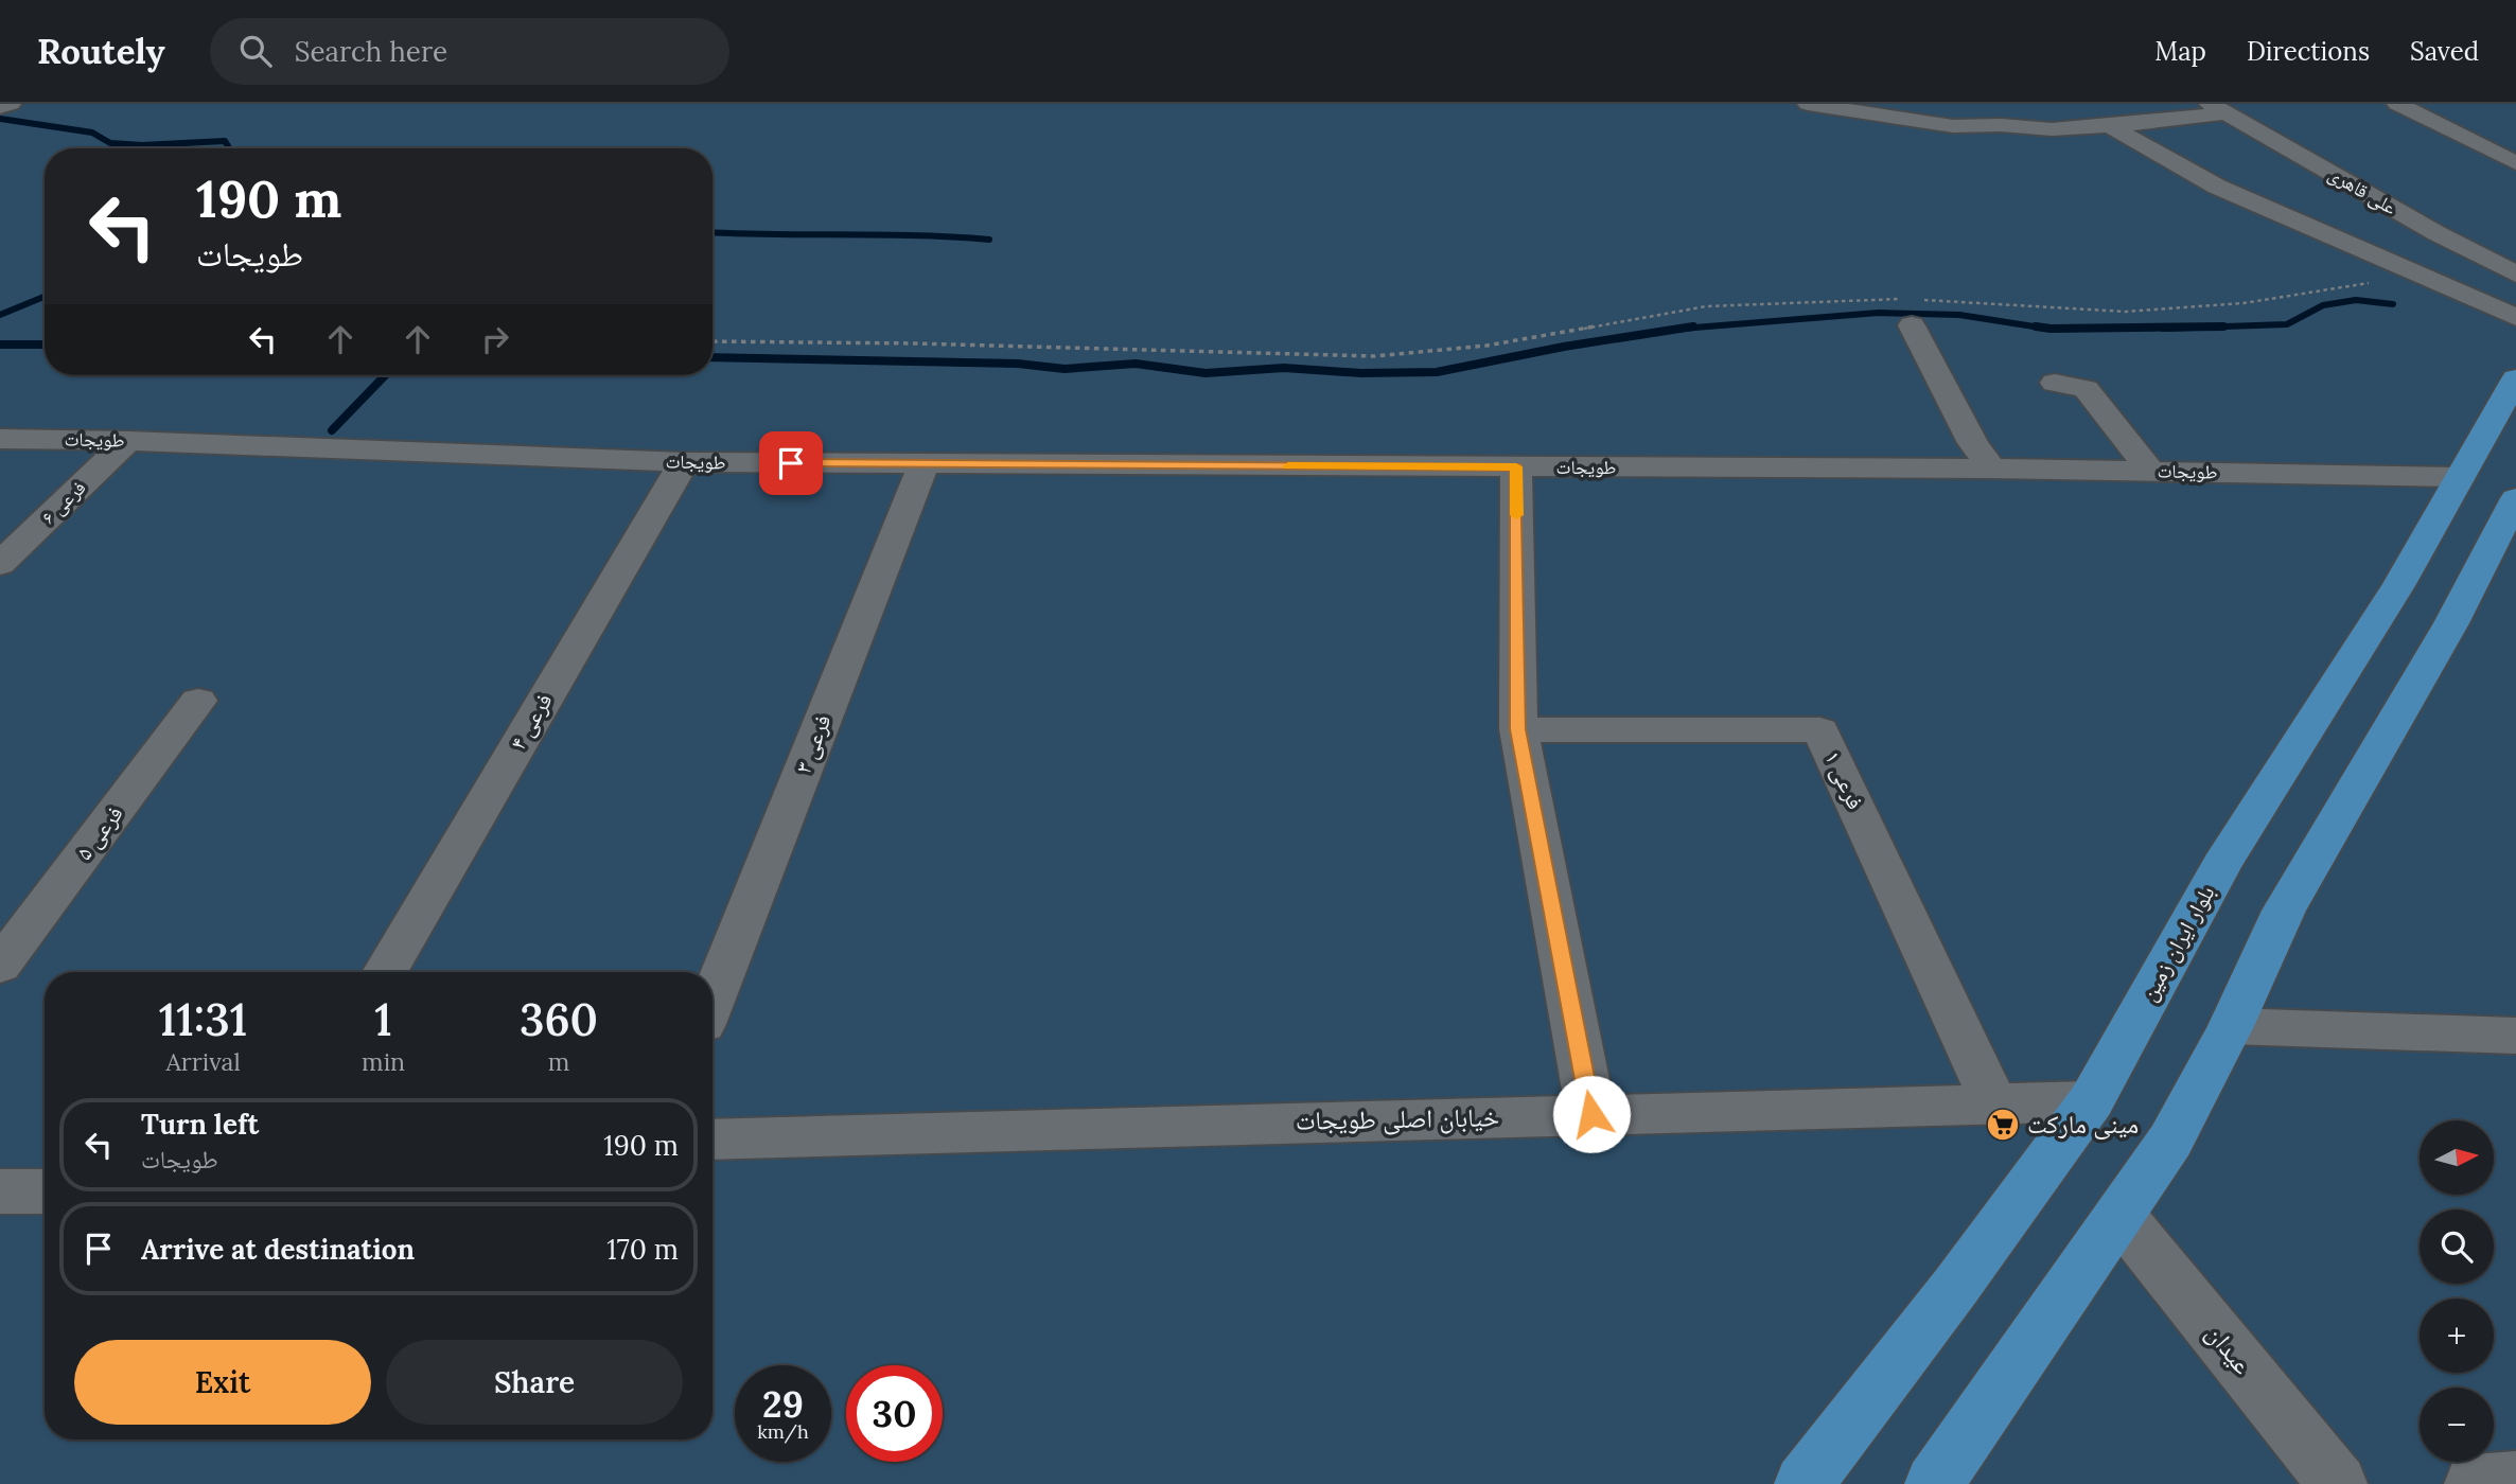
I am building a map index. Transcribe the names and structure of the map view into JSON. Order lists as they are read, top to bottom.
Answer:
{
  "streets": {
    "main road": ["بلوار ایران زمین"],
    "street": [
      "علی قاهری",
      "طویجات",
      "فرعی ۶",
      "فرعی ۴",
      "فرعی ۳",
      "فرعی ۱",
      "فرعی ۵",
      "خیابان اصلی طویجات",
      "عیدان"
    ]
  },
  "crossings": [
    ["طویجات", "فرعی ۶"],
    ["طویجات", "فرعی ۴"],
    ["طویجات", "فرعی ۳"],
    ["طویجات", "بلوار ایران زمین"],
    ["فرعی ۱", "خیابان اصلی طویجات"],
    ["بلوار ایران زمین", "خیابان اصلی طویجات"]
  ],
  "places": {
    "supermarket": ["مینی مارکت"]
  },
  "north": "right",
  "page": {
    "header": "Routely",
    "search": "Search here",
    "nav": ["Map", "Directions", "Saved"],
    "turn": ["190 m", "طویجات"],
    "eta": [
      "11:31",
      "Arrival",
      "1",
      "min",
      "360",
      "m"
    ],
    "list": [
      {
        "name": "Turn left",
        "note": "طویجات",
        "value": "190 m"
      },
      {
        "name": "Arrive at destination",
        "value": "170 m"
      }
    ],
    "map_buttons": ["+", "−"],
    "buttons": ["Exit", "Share"],
    "speed": "29 km/h",
    "limit": "30"
  }
}
